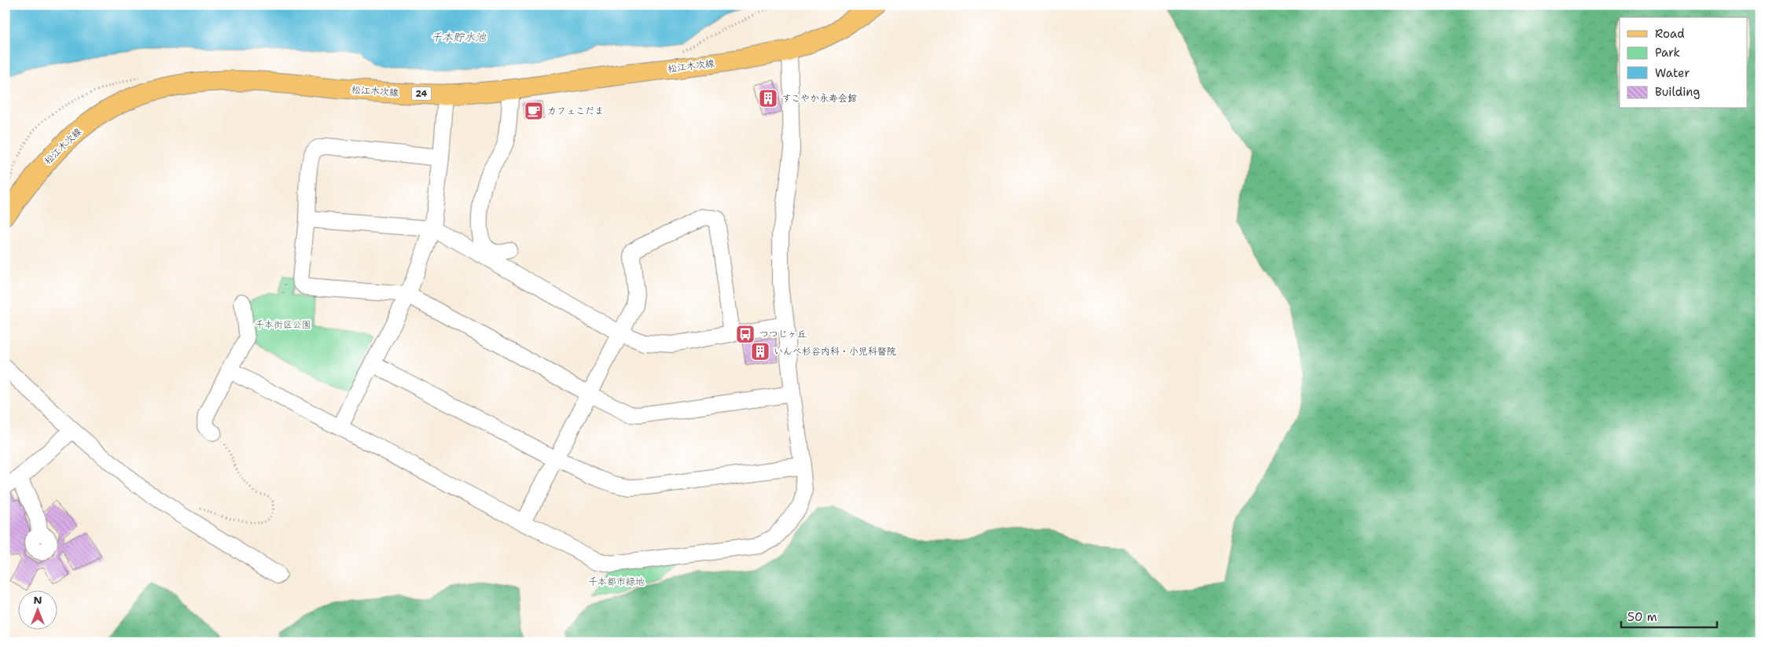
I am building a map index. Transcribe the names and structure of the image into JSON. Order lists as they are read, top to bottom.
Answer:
{
  "streets": {
    "main road": ["松江木次線", "24"]
  },
  "water": ["千本貯水池"],
  "parks": ["千本街区公園", "千本都市緑地"],
  "places": {
    "building": ["すこやか永寿会館", "いんべ杉谷内科・小児科醫院"],
    "cafe": ["カフェこだま"],
    "bus stop": ["つつじヶ丘"]
  },
  "legend": [
    "Road",
    "Park",
    "Water",
    "Building"
  ],
  "scale_bar": "50 m",
  "north": "top"
}
